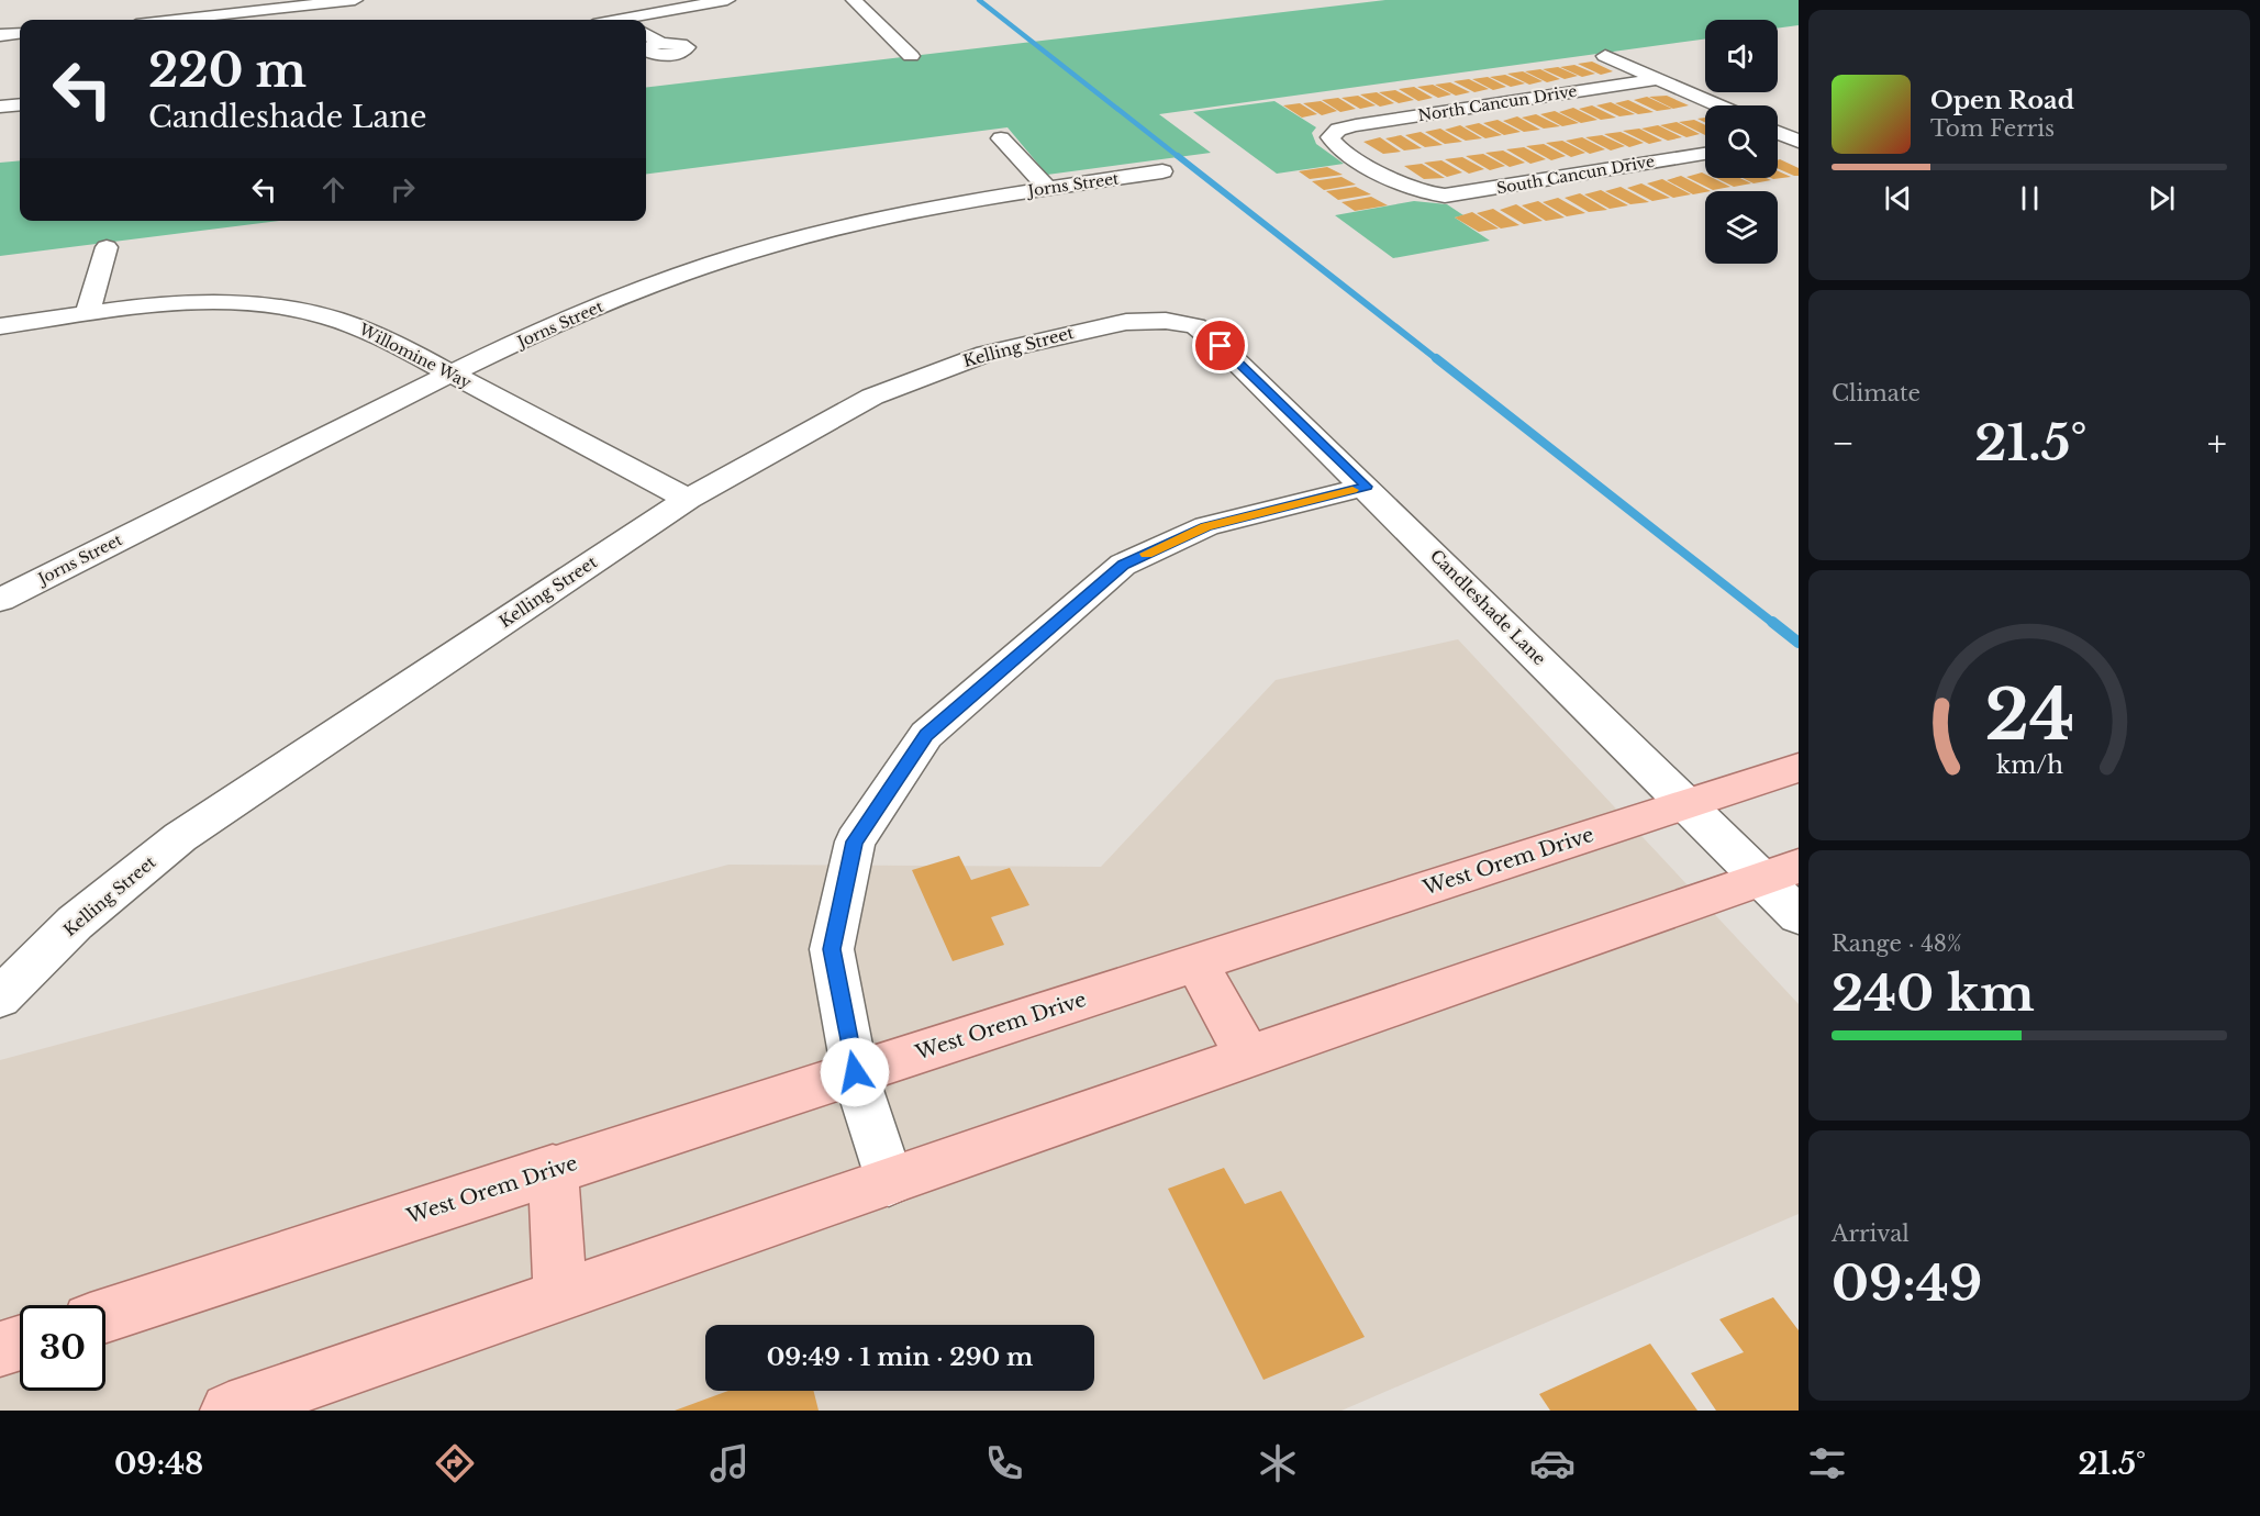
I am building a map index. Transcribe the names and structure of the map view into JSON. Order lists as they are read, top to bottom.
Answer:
{
  "streets": {
    "main road": ["West Orem Drive"],
    "street": [
      "North Cancun Drive",
      "South Cancun Drive",
      "Jorns Street",
      "Kelling Street",
      "Willomine Way",
      "Candleshade Lane"
    ]
  },
  "crossings": [
    ["North Cancun Drive", "South Cancun Drive"],
    ["Jorns Street", "Willomine Way"],
    ["Kelling Street", "Willomine Way"],
    ["Kelling Street", "Candleshade Lane"],
    ["Candleshade Lane", "West Orem Drive"]
  ],
  "page": {
    "turn": ["220 m", "Candleshade Lane"],
    "song": ["Open Road", "Tom Ferris"],
    "tile": [
      "Climate",
      ["Range · 48%", "240 km"],
      ["Arrival", "09:49"]
    ],
    "heat": ["−", "21.5°", "+"],
    "limit": "30",
    "trip": "09:49 · 1 min · 290 m",
    "tabs": ["09:48", "21.5°"],
    "gauge": ["24", "km/h"]
  }
}
